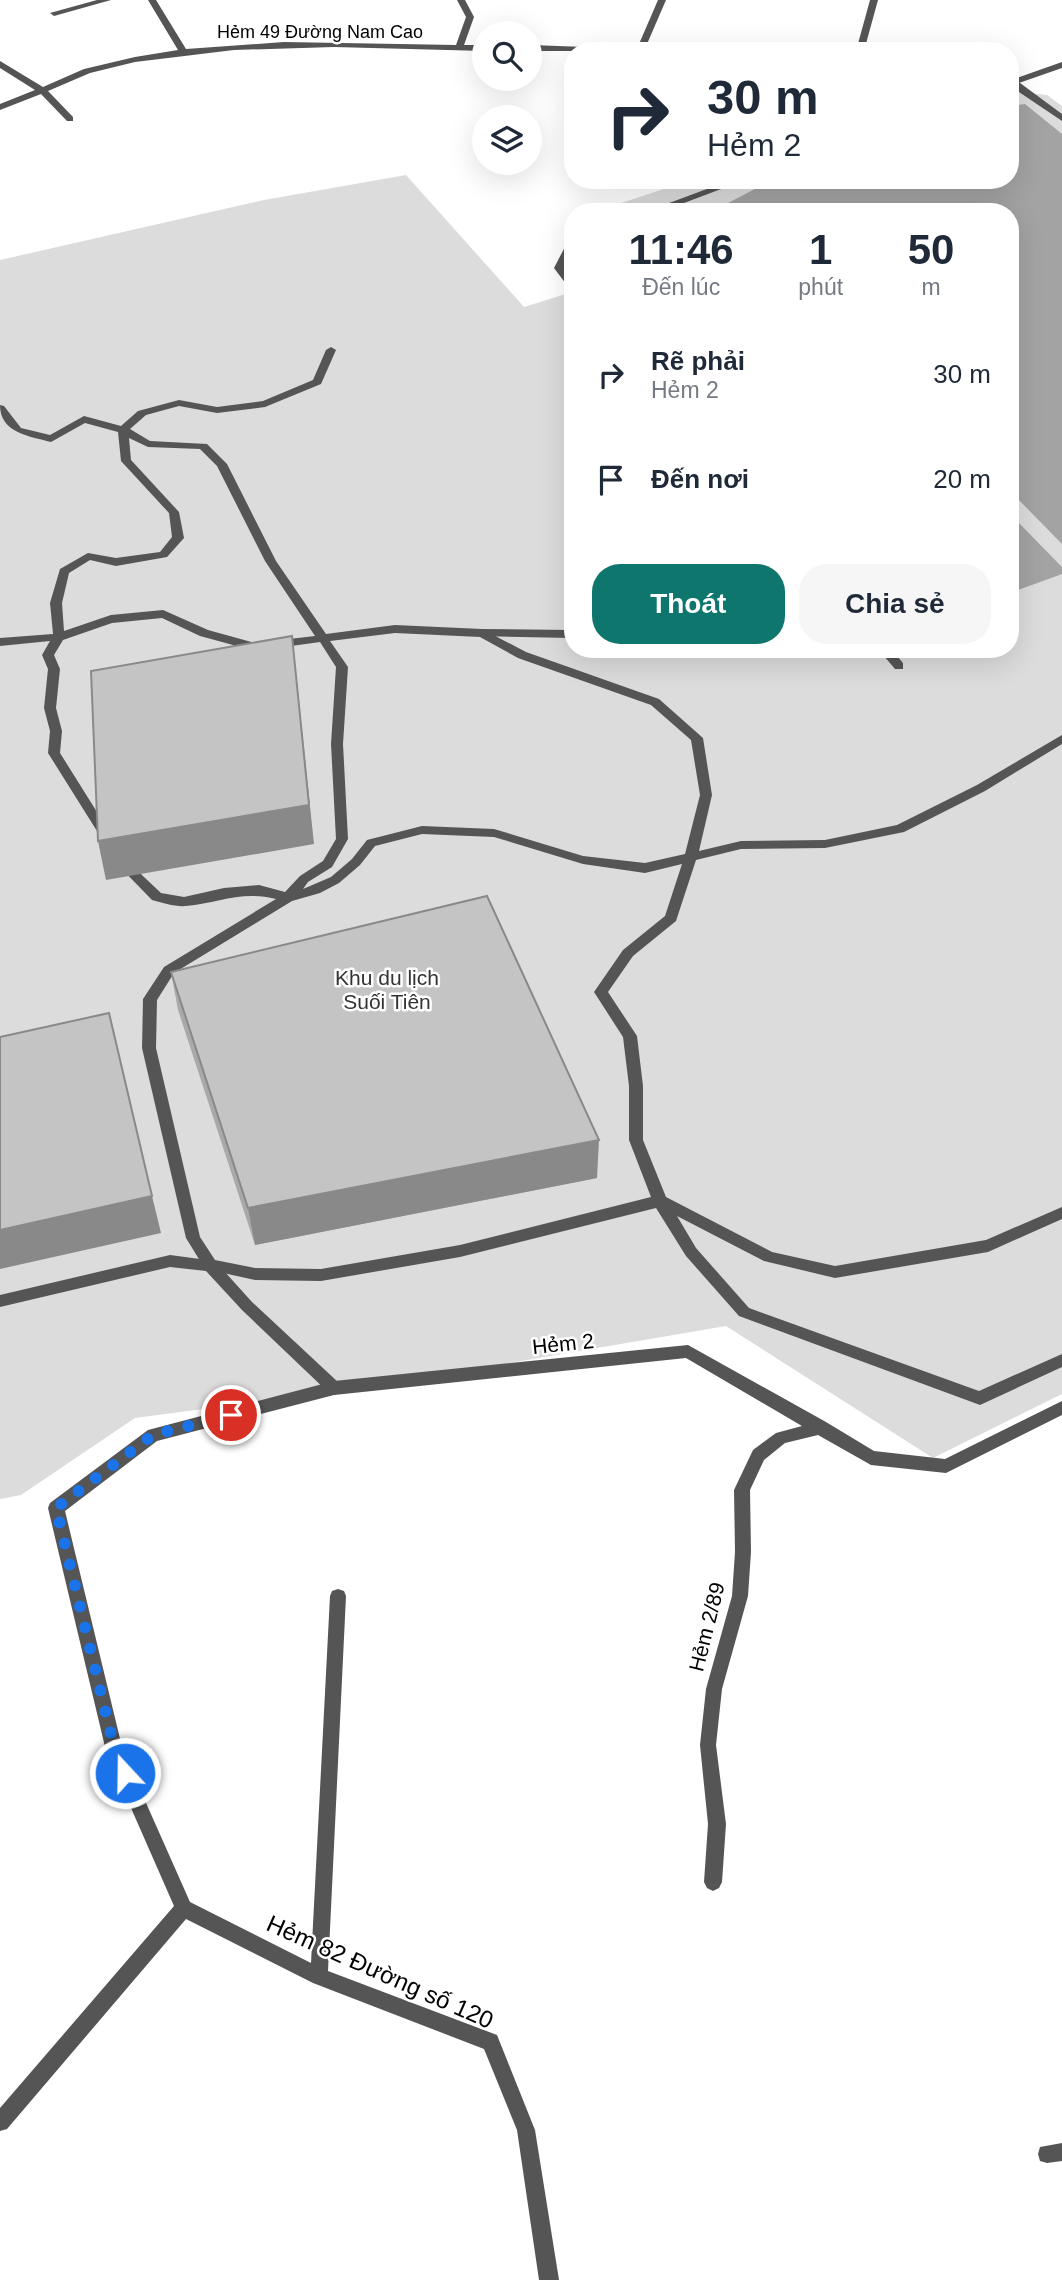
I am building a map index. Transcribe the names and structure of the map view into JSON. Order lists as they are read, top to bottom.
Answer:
{
  "streets": {
    "street": [
      "Hẻm 49 Đường Nam Cao",
      "Hẻm 2",
      "Hẻm 2/89",
      "Hẻm 82 Đường số 120"
    ]
  },
  "crossings": [
    ["Hẻm 2", "Hẻm 2/89"],
    ["Hẻm 2", "Hẻm 82 Đường số 120"]
  ],
  "parks": ["Khu du lịch Suối Tiên"],
  "page": {
    "turn": ["30 m", "Hẻm 2"],
    "eta": [
      "11:46",
      "Đến lúc",
      "1",
      "phút",
      "50",
      "m"
    ],
    "list": [
      {
        "name": "Rẽ phải",
        "note": "Hẻm 2",
        "value": "30 m"
      },
      {
        "name": "Đến nơi",
        "value": "20 m"
      }
    ],
    "buttons": ["Thoát", "Chia sẻ"]
  }
}
